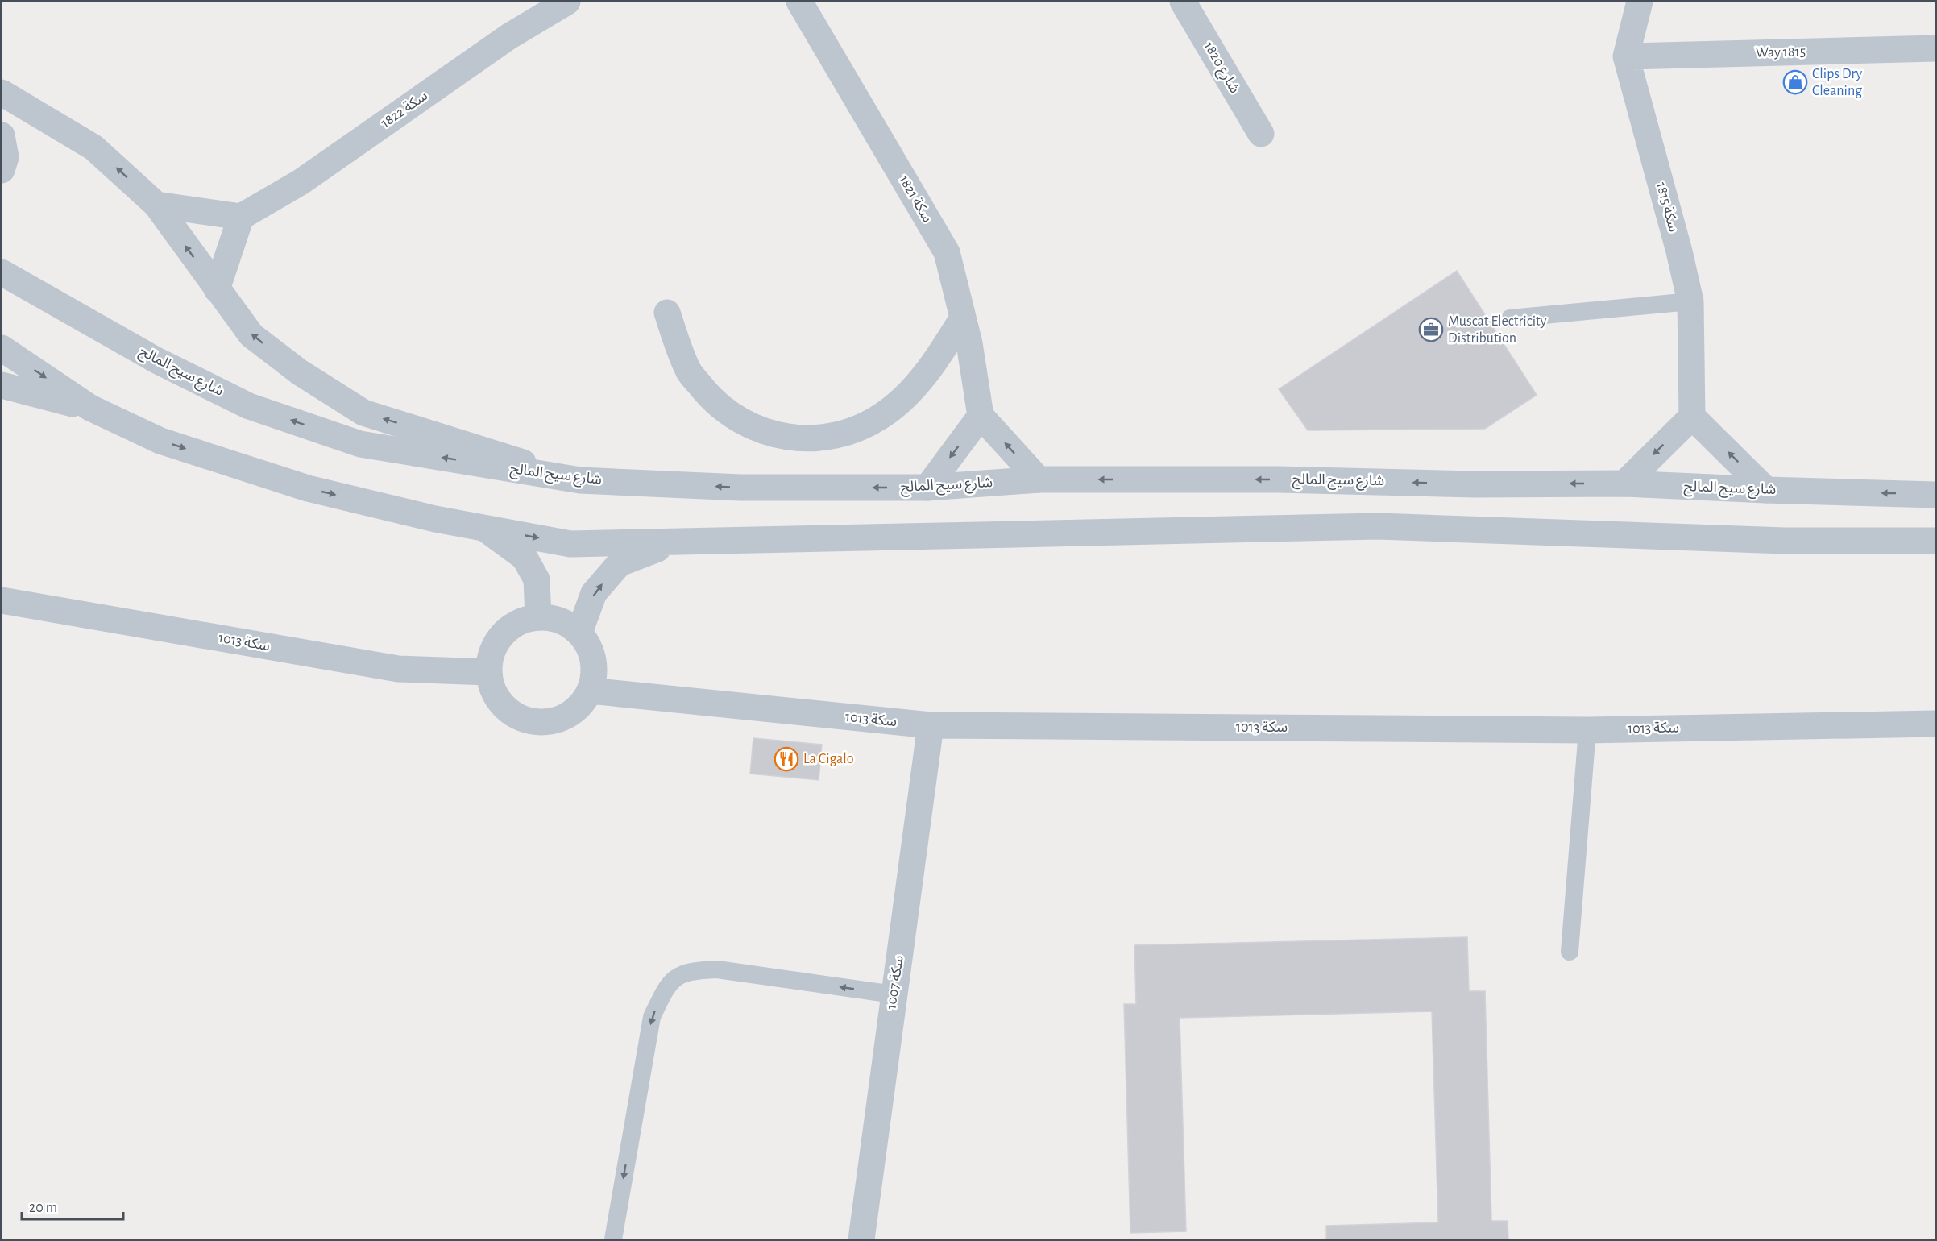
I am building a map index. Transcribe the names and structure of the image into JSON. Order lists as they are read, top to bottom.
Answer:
{
  "streets": {
    "street": [
      "Way 1815",
      "1820 شارع",
      "سكة 1822",
      "سكة 1821",
      "سكة 1815",
      "شارع سيح المالح",
      "سكة 1013",
      "سكة 1007"
    ]
  },
  "crossings": [
    ["Way 1815", "سكة 1815"],
    ["سكة 1013", "سكة 1007"]
  ],
  "places": {
    "shop": ["Clips Dry Cleaning"],
    "office": ["Muscat Electricity Distribution"],
    "restaurant": ["La Cigalo"]
  },
  "scale_bar": "20 m"
}
